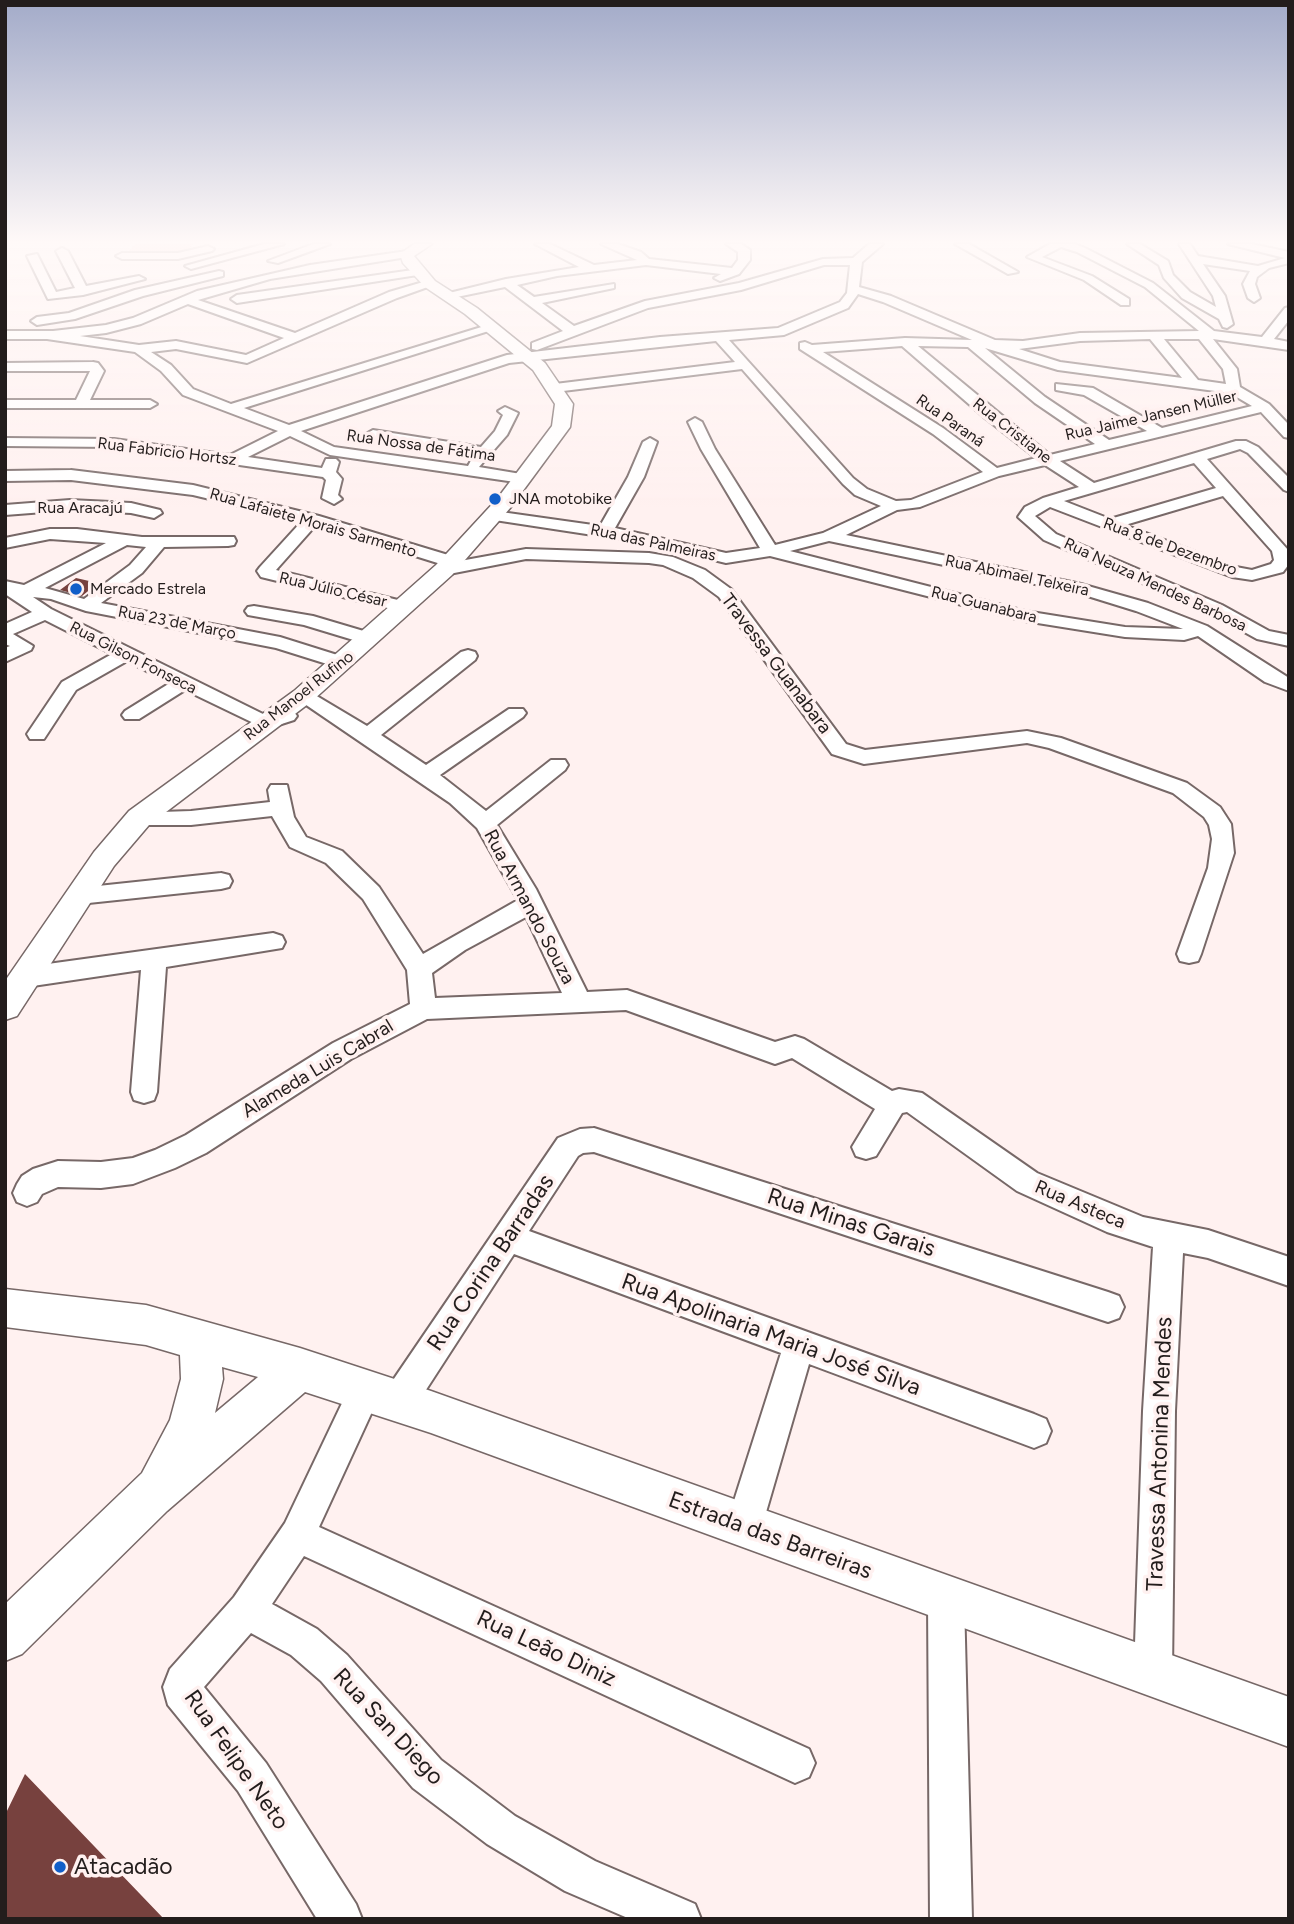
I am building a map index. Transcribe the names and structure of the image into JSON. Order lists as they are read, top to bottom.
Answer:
{
  "streets": {
    "main road": ["Rua Manoel Rufino", "Estrada das Barreiras"],
    "street": [
      "Rua Jaime Jansen Müller",
      "Rua Paraná",
      "Rua Cristiane",
      "Rua Nossa de Fátima",
      "Rua Fabricio Hortsz",
      "Rua Aracajú",
      "Rua Lafaiete Morais Sarmento",
      "Rua das Palmeiras",
      "Rua 8 de Dezembro",
      "Rua Abimael Telxeira",
      "Rua Neuza Mendes Barbosa",
      "Rua Júlio César",
      "Rua Guanabara",
      "Rua 23 de Março",
      "Rua Gilson Fonseca",
      "Travessa Guanabara",
      "Rua Armando Souza",
      "Alameda Luis Cabral",
      "Rua Asteca",
      "Rua Minas Garais",
      "Rua Corina Barradas",
      "Rua Apolinaria Maria José Silva",
      "Travessa Antonina Mendes",
      "Rua Leão Diniz",
      "Rua San Diego",
      "Rua Felipe Neto"
    ]
  },
  "crossings": [
    ["Rua Jaime Jansen Müller", "Rua Paraná"],
    ["Rua Jaime Jansen Müller", "Rua Cristiane"],
    ["Rua Jaime Jansen Müller", "Rua das Palmeiras"],
    ["Rua Nossa de Fátima", "Rua Manoel Rufino"],
    ["Rua Lafaiete Morais Sarmento", "Rua Júlio César"],
    ["Rua Lafaiete Morais Sarmento", "Travessa Guanabara"],
    ["Rua Lafaiete Morais Sarmento", "Rua Manoel Rufino"],
    ["Rua das Palmeiras", "Rua Abimael Telxeira"],
    ["Rua das Palmeiras", "Rua Guanabara"],
    ["Rua das Palmeiras", "Rua Manoel Rufino"],
    ["Rua 8 de Dezembro", "Rua Neuza Mendes Barbosa"],
    ["Rua Abimael Telxeira", "Rua Guanabara"],
    ["Rua Júlio César", "Rua Manoel Rufino"],
    ["Rua 23 de Março", "Rua Gilson Fonseca"],
    ["Rua 23 de Março", "Rua Manoel Rufino"],
    ["Rua Gilson Fonseca", "Rua Manoel Rufino"],
    ["Travessa Guanabara", "Rua Manoel Rufino"],
    ["Rua Manoel Rufino", "Rua Armando Souza"],
    ["Rua Armando Souza", "Alameda Luis Cabral"],
    ["Alameda Luis Cabral", "Rua Asteca"],
    ["Rua Asteca", "Travessa Antonina Mendes"],
    ["Rua Minas Garais", "Rua Corina Barradas"],
    ["Rua Corina Barradas", "Rua Apolinaria Maria José Silva"],
    ["Rua Corina Barradas", "Estrada das Barreiras"],
    ["Rua Corina Barradas", "Rua Felipe Neto"],
    ["Travessa Antonina Mendes", "Estrada das Barreiras"],
    ["Estrada das Barreiras", "Rua Felipe Neto"],
    ["Rua Leão Diniz", "Rua Felipe Neto"],
    ["Rua San Diego", "Rua Felipe Neto"]
  ],
  "places": ["JNA motobike", "Mercado Estrela", "Atacadão"]
}
